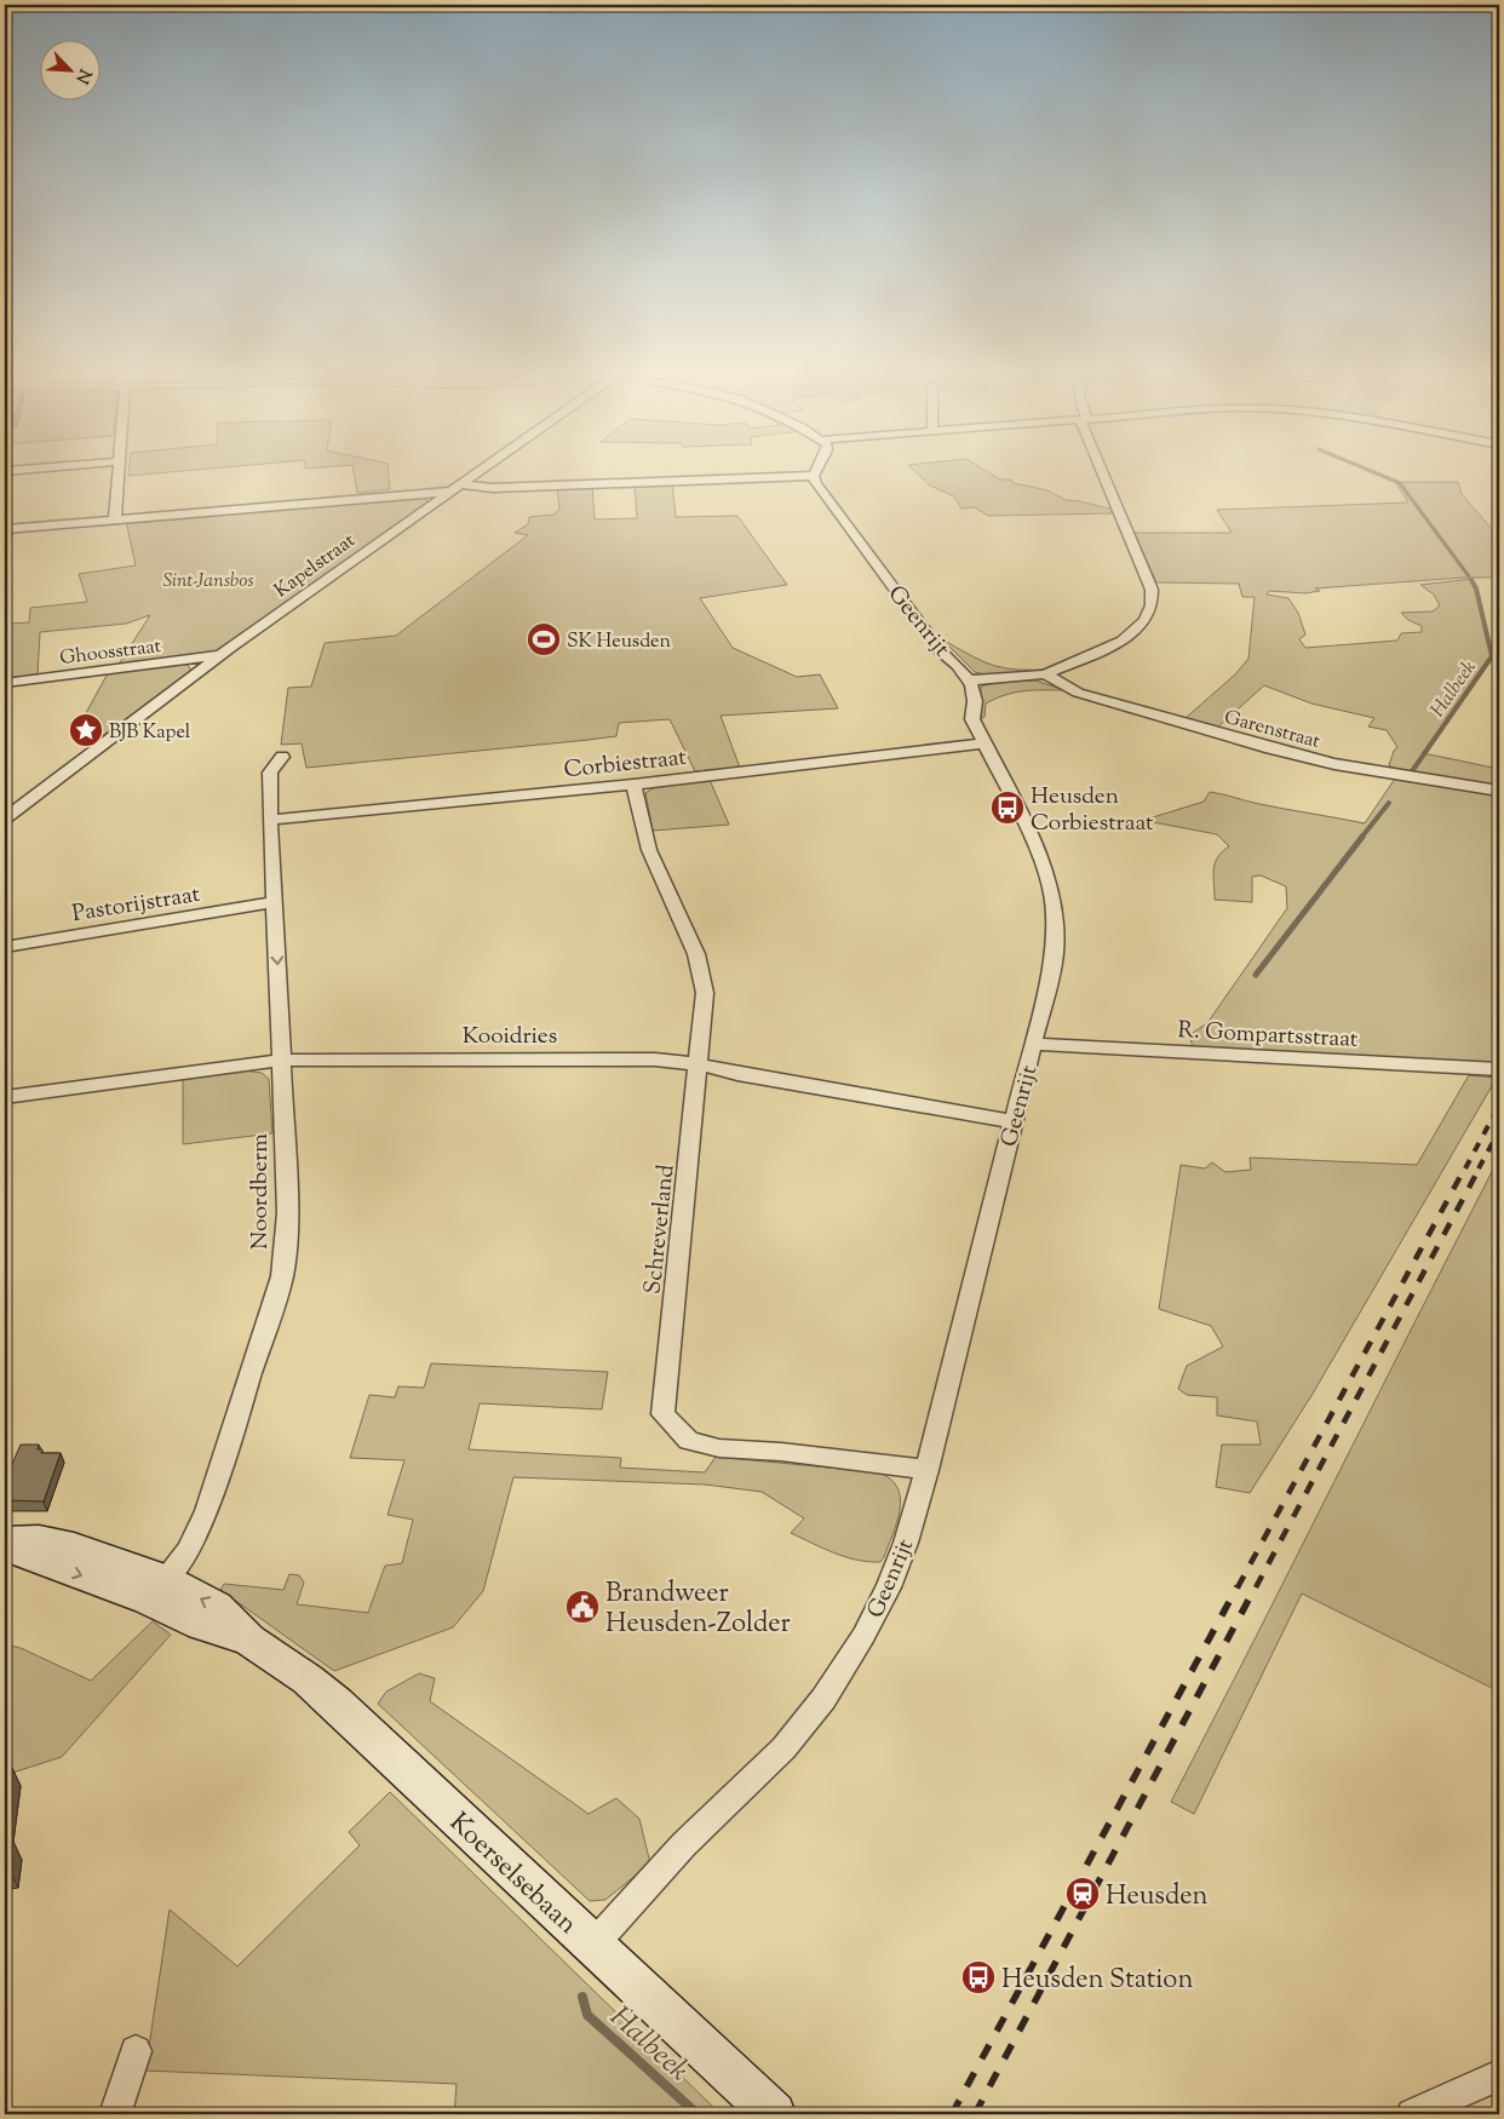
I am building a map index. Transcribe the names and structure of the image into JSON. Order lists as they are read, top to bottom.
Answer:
{
  "streets": {
    "street": [
      "Kapelstraat",
      "Geenrijt",
      "Ghoosstraat",
      "Garenstraat",
      "Corbiestraat",
      "Pastorijstraat",
      "R. Gompartsstraat",
      "Kooidries",
      "Noordberm",
      "Schreverland",
      "Koerselsebaan"
    ]
  },
  "crossings": [
    ["Kapelstraat", "Ghoosstraat"],
    ["Geenrijt", "Corbiestraat"],
    ["Geenrijt", "R. Gompartsstraat"],
    ["Geenrijt", "Kooidries"],
    ["Geenrijt", "Schreverland"],
    ["Geenrijt", "Koerselsebaan"],
    ["Corbiestraat", "Noordberm"],
    ["Corbiestraat", "Schreverland"],
    ["Pastorijstraat", "Noordberm"],
    ["Kooidries", "Noordberm"],
    ["Kooidries", "Schreverland"],
    ["Noordberm", "Koerselsebaan"]
  ],
  "water": ["Halbeek"],
  "parks": ["Sint-Jansbos"],
  "places": {
    "sports": ["SK Heusden"],
    "place": ["BJB Kapel"],
    "bus stop": ["Heusden Corbiestraat", "Heusden Station"],
    "public building": ["Brandweer Heusden-Zolder"],
    "station": ["Heusden"]
  },
  "north": "bottom right"
}
